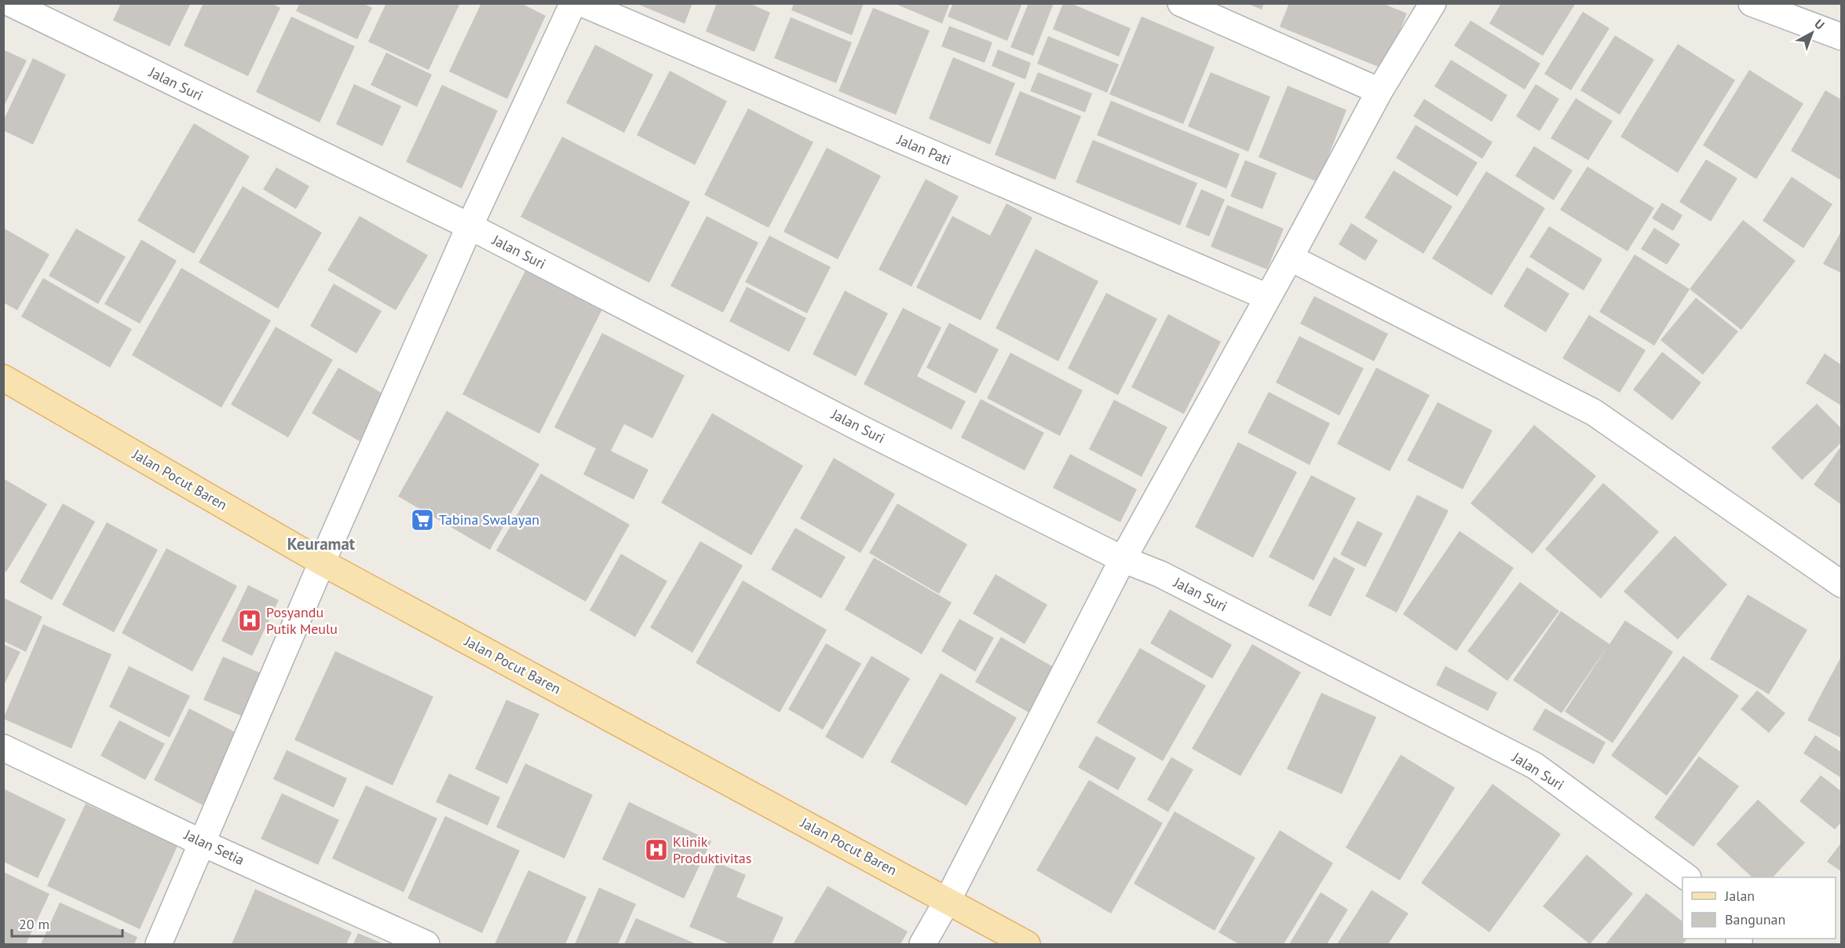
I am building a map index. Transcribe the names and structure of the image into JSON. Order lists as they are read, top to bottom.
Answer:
{
  "streets": {
    "main road": ["Jalan Pocut Baren"],
    "street": ["Jalan Suri", "Jalan Pati", "Jalan Setia"]
  },
  "districts": ["Keuramat"],
  "places": {
    "supermarket": ["Tabina Swalayan"],
    "hospital": ["Posyandu Putik Meulu", "Klinik Produktivitas"]
  },
  "legend": ["Jalan", "Bangunan"],
  "scale_bar": "20 m",
  "north": "top right"
}
